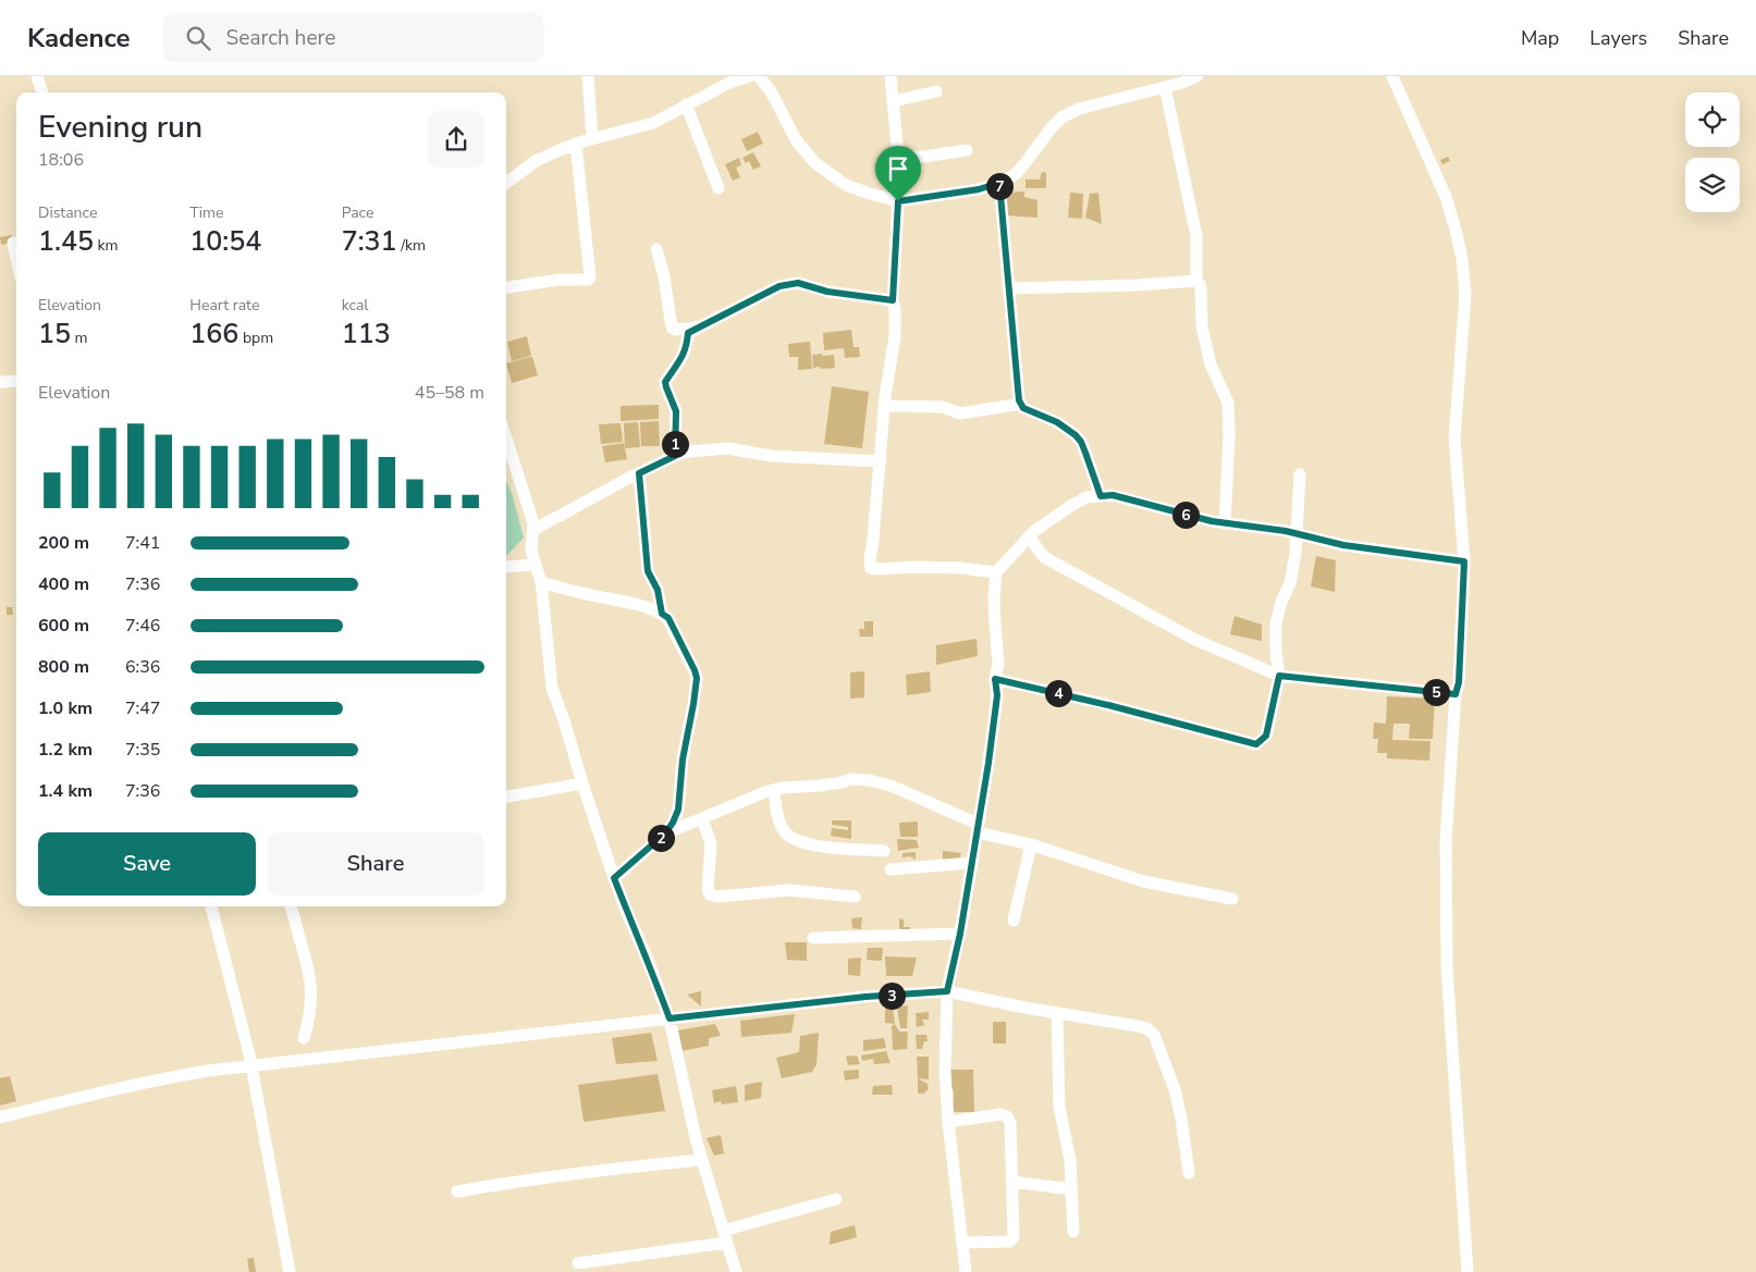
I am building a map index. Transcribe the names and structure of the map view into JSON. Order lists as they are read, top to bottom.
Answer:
{
  "page": {
    "header": "Kadence",
    "search": "Search here",
    "nav": ["Map", "Layers", "Share"],
    "heading": ["Evening run", "18:06"],
    "pins": [
      "7",
      "1",
      "6",
      "5",
      "4",
      "2",
      "3"
    ],
    "stats": [
      ["Distance", "1.45 km"],
      ["Time", "10:54"],
      ["Pace", "7:31 /km"],
      ["Elevation", "15 m"],
      ["Heart rate", "166 bpm"],
      ["kcal", "113"]
    ],
    "chart": ["Elevation", "45–58 m"],
    "list": [
      {
        "name": "200 m",
        "note": "7:41"
      },
      {
        "name": "400 m",
        "note": "7:36"
      },
      {
        "name": "600 m",
        "note": "7:46"
      },
      {
        "name": "800 m",
        "note": "6:36"
      },
      {
        "name": "1.0 km",
        "note": "7:47"
      },
      {
        "name": "1.2 km",
        "note": "7:35"
      },
      {
        "name": "1.4 km",
        "note": "7:36"
      }
    ],
    "buttons": ["Save", "Share"]
  }
}
